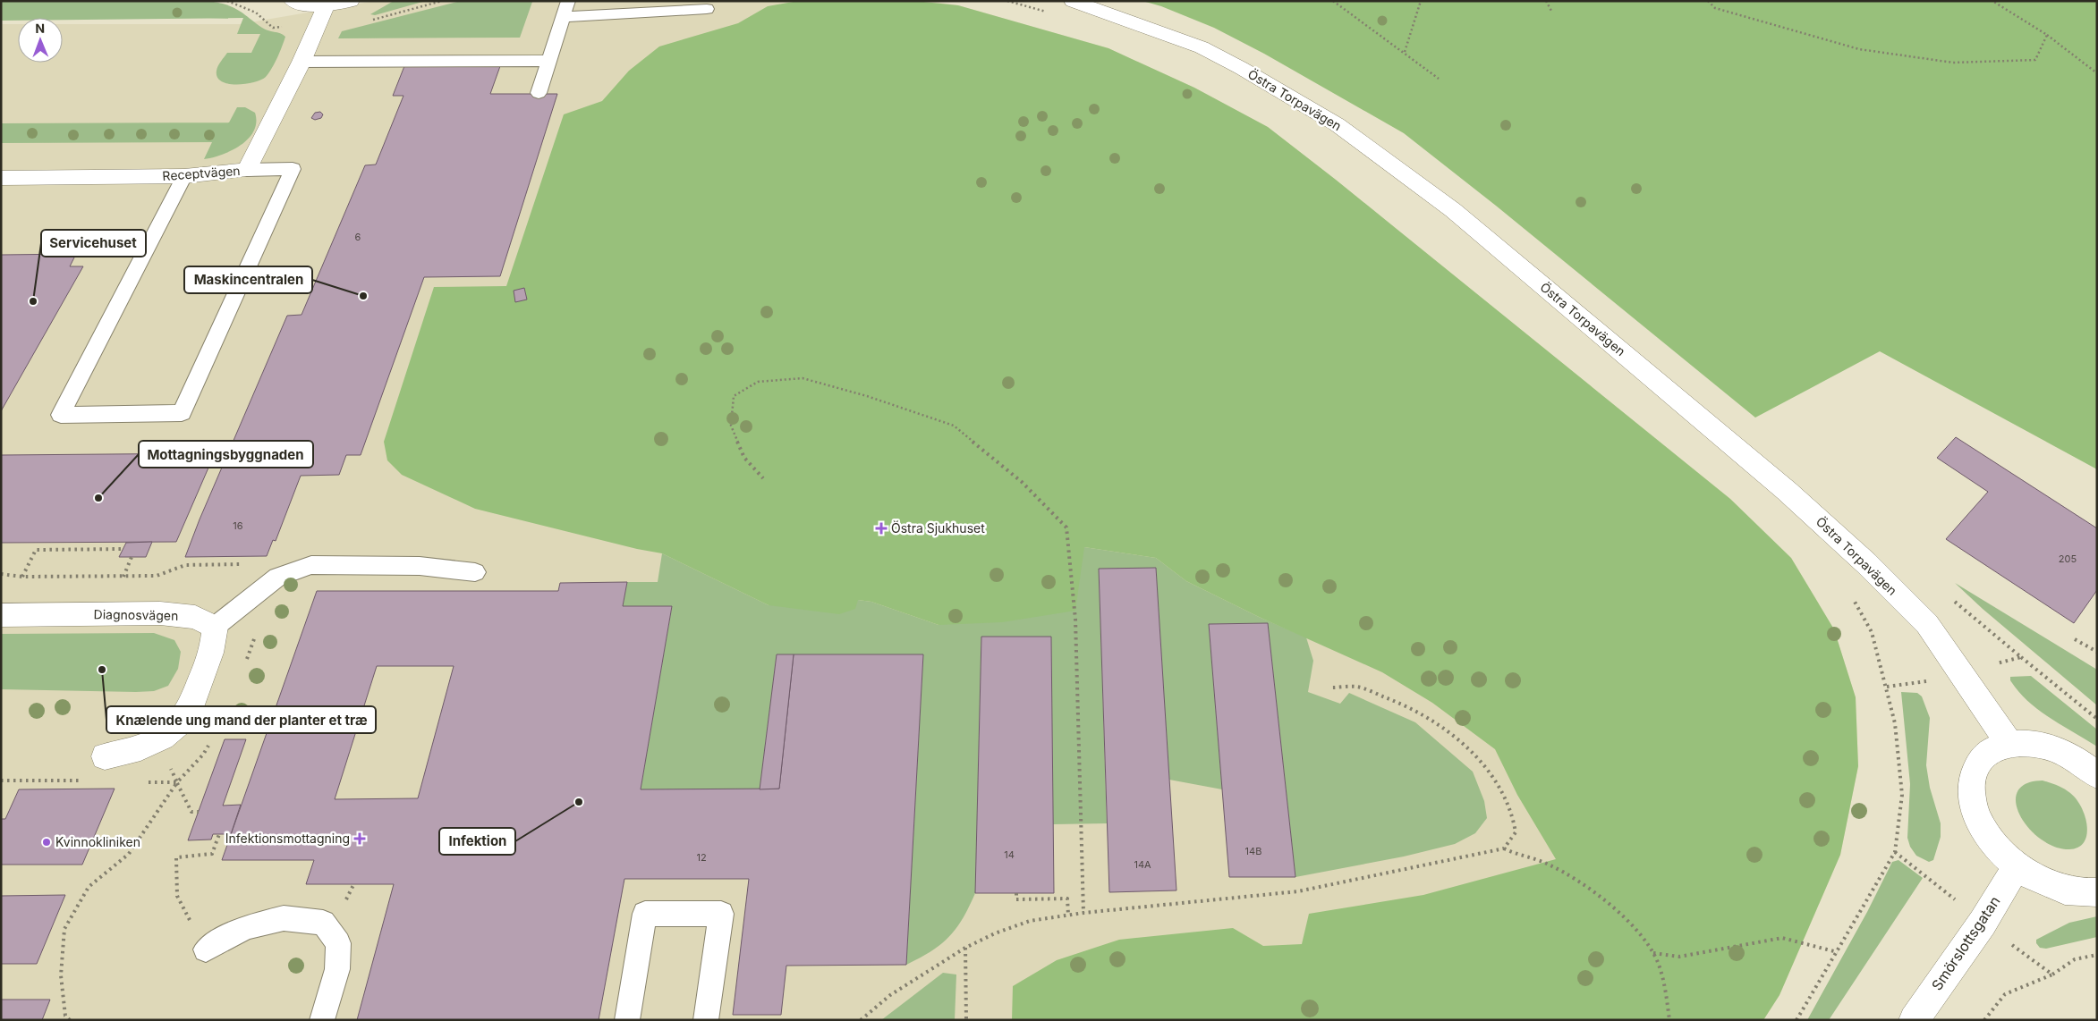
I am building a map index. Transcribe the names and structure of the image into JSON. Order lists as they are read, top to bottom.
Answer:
{
  "streets": {
    "street": [
      "Östra Torpavägen",
      "Receptvägen",
      "Diagnosvägen",
      "Smörslottsgatan"
    ]
  },
  "places": {
    "other": [
      "Maskincentralen",
      "Servicehuset",
      "Mottagningsbyggnaden",
      "Knælende ung mand der planter et træ",
      "Infektion",
      "Kvinnokliniken"
    ],
    "health": ["Östra Sjukhuset", "Infektionsmottagning"]
  },
  "house_numbers": [
    "6",
    "16",
    "205",
    "14B",
    "14",
    "12",
    "14A"
  ],
  "north": "top"
}
